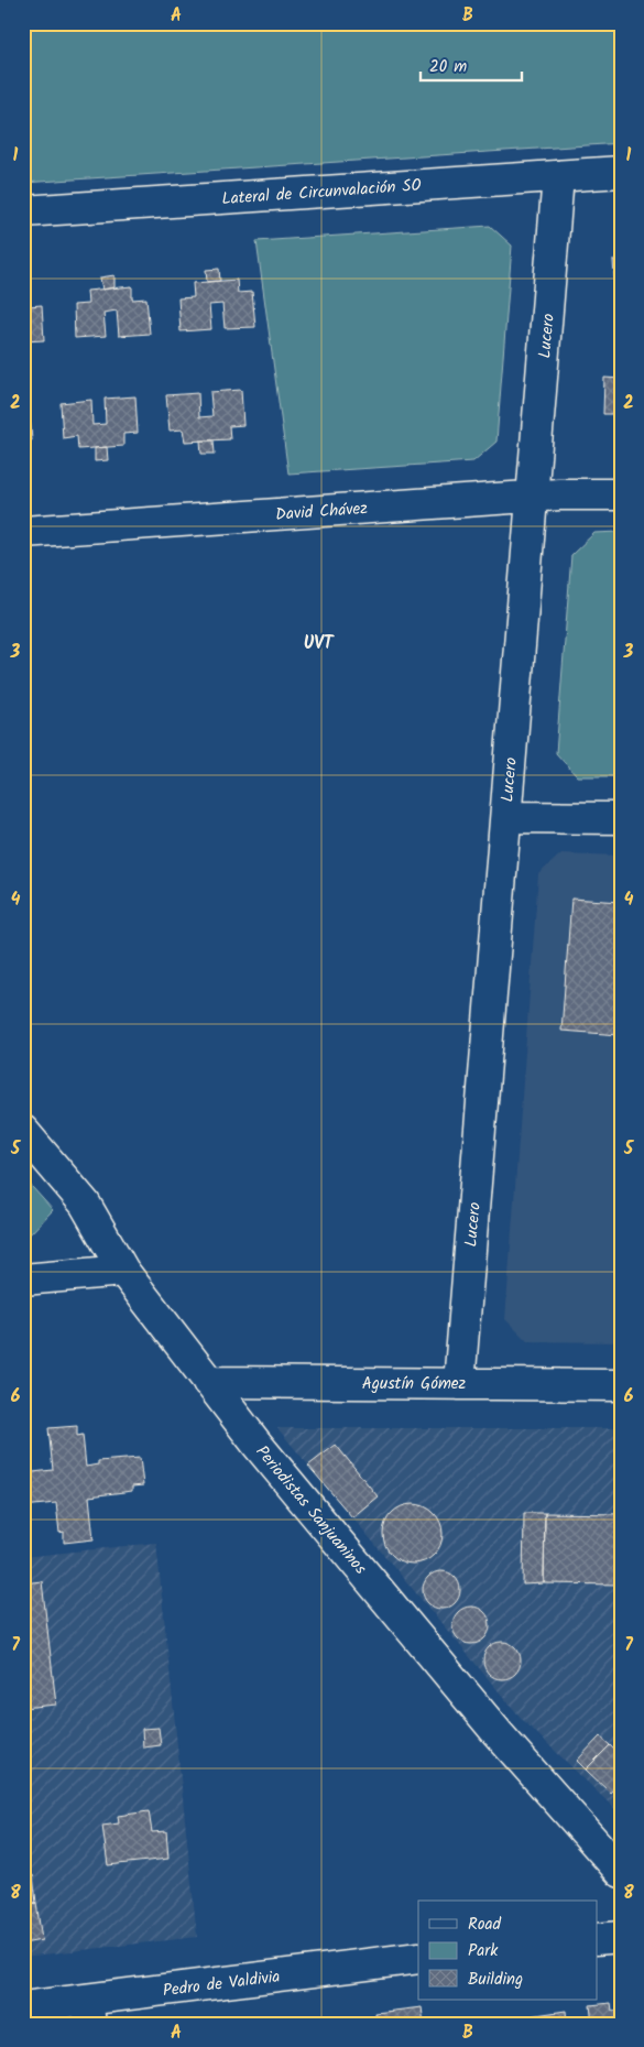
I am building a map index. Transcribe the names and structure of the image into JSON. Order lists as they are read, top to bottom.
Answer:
{
  "streets": {
    "street": [
      "Lateral de Circunvalación SO",
      "Lucero",
      "David Chávez",
      "Agustín Gómez",
      "Periodistas Sanjuaninos",
      "Pedro de Valdivia"
    ]
  },
  "crossings": [
    ["Lateral de Circunvalación SO", "Lucero"],
    ["Lucero", "David Chávez"],
    ["Lucero", "Agustín Gómez"],
    ["Agustín Gómez", "Periodistas Sanjuaninos"]
  ],
  "districts": ["UVT"],
  "legend": ["Road", "Park", "Building"],
  "scale_bar": "20 m",
  "grid": {
    "columns": ["A", "B"],
    "rows": [
      "1",
      "2",
      "3",
      "4",
      "5",
      "6",
      "7",
      "8"
    ]
  }
}
